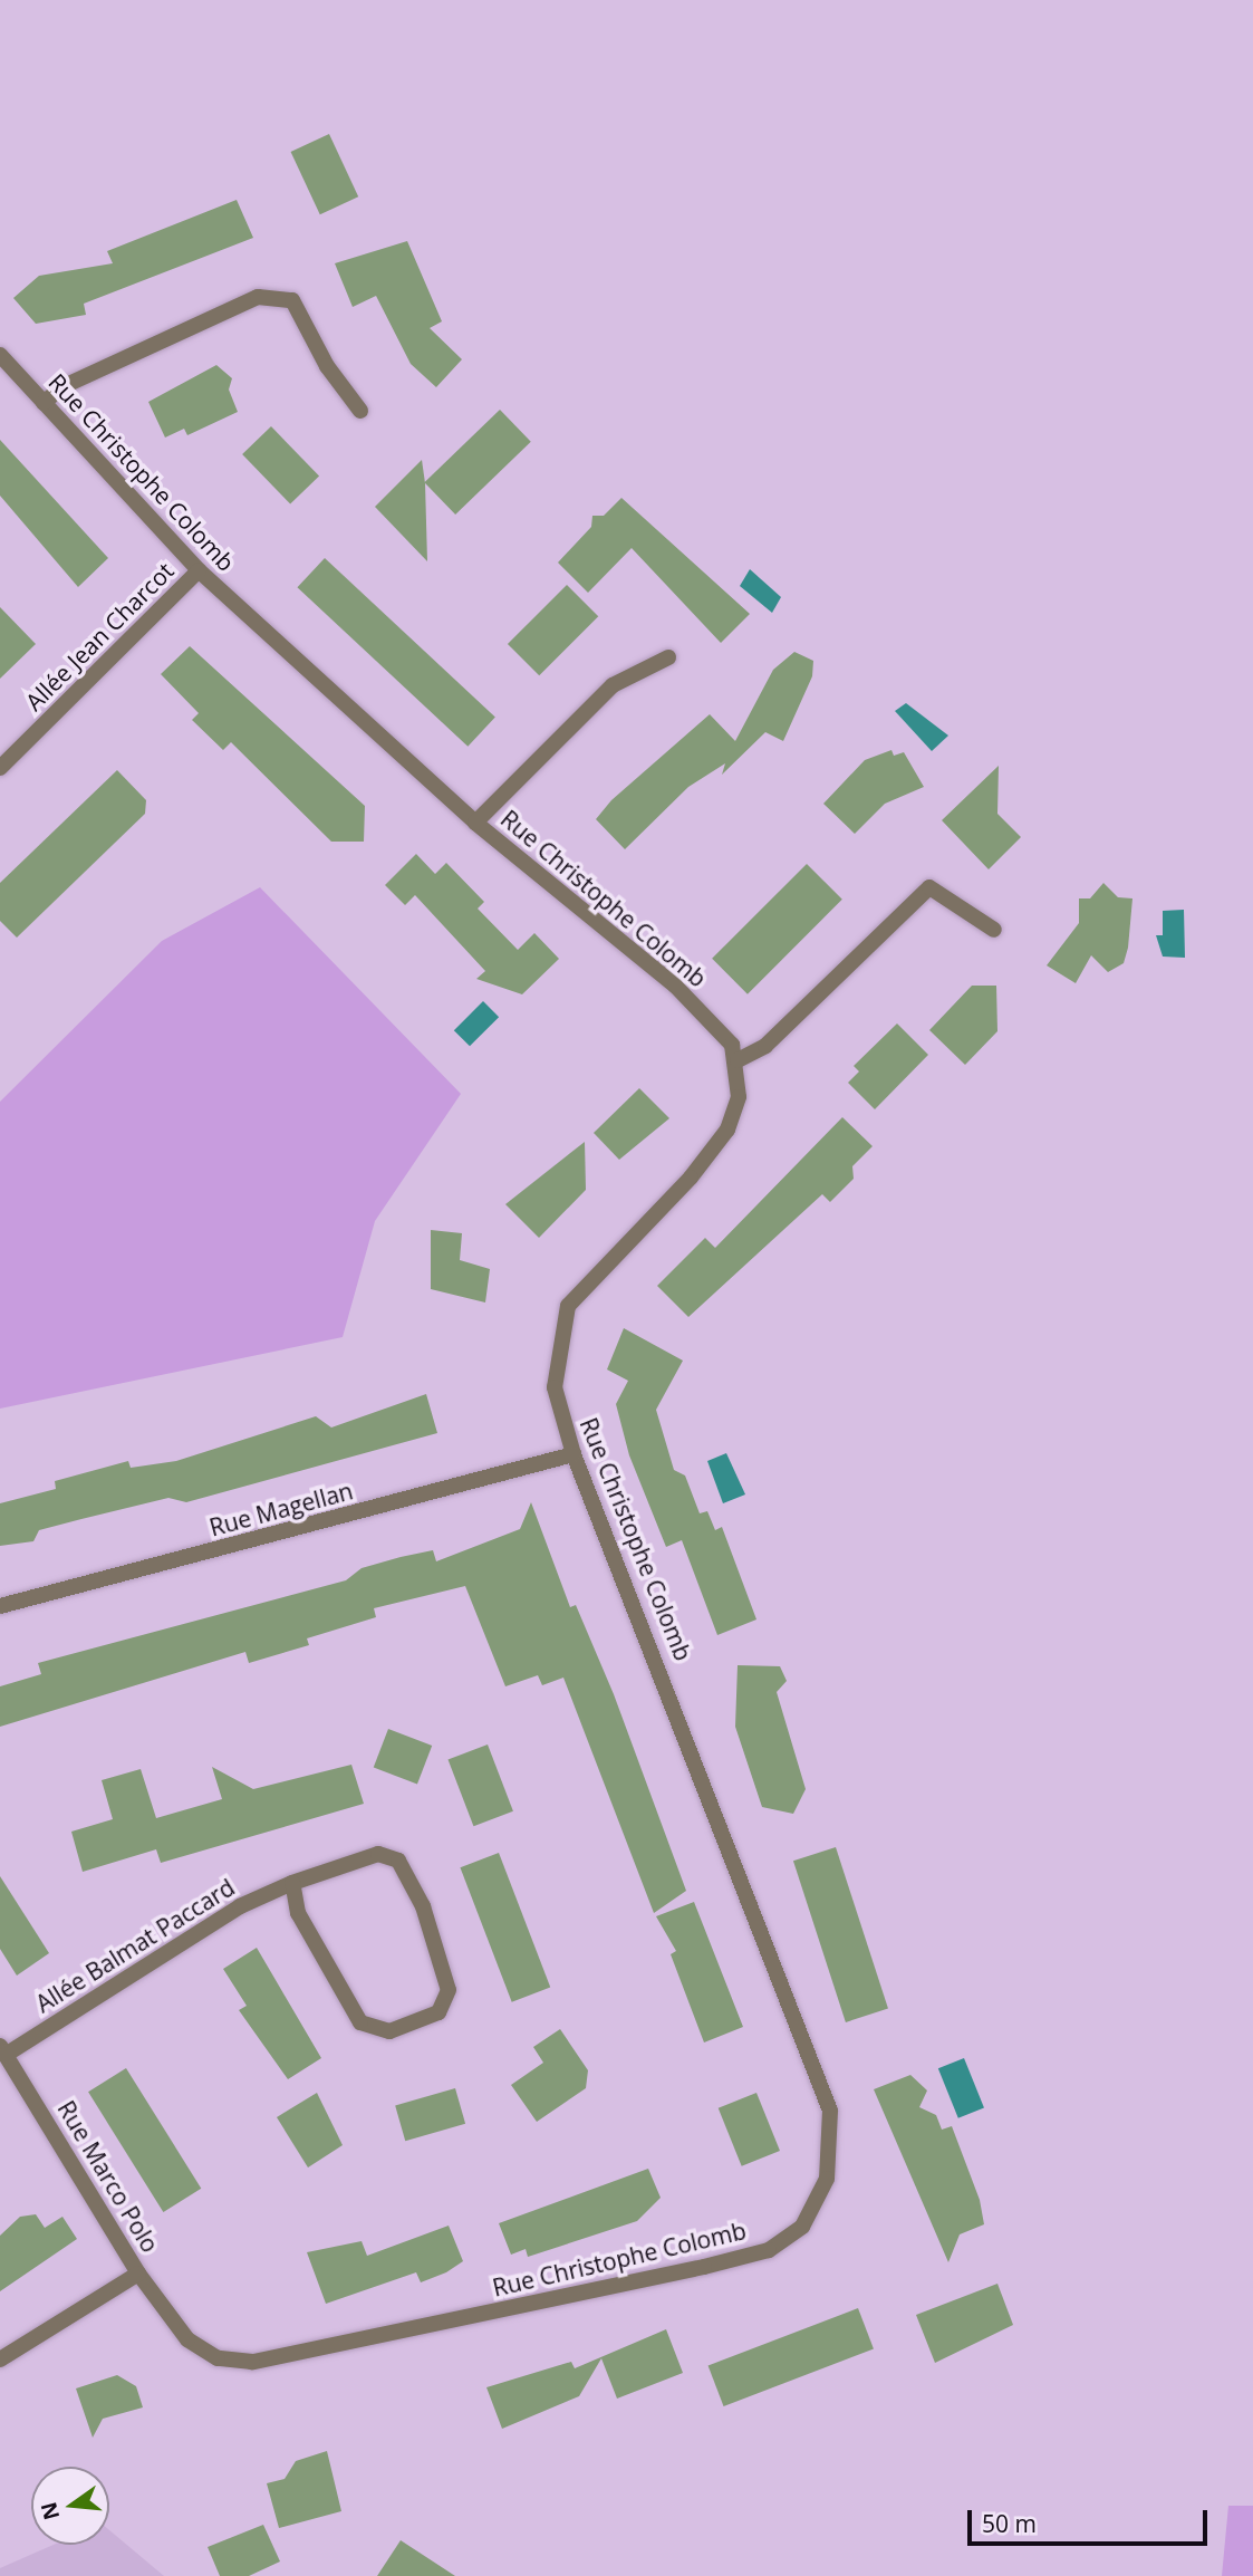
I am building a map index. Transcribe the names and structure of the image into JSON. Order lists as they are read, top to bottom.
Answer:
{
  "streets": {
    "street": [
      "Rue Christophe Colomb",
      "Allée Jean Charcot",
      "Rue Magellan",
      "Allée Balmat Paccard",
      "Rue Marco Polo"
    ]
  },
  "crossings": [
    ["Rue Christophe Colomb", "Allée Jean Charcot"],
    ["Rue Christophe Colomb", "Rue Magellan"],
    ["Rue Christophe Colomb", "Rue Marco Polo"],
    ["Allée Balmat Paccard", "Rue Marco Polo"]
  ],
  "scale_bar": "50 m",
  "north": "left"
}
